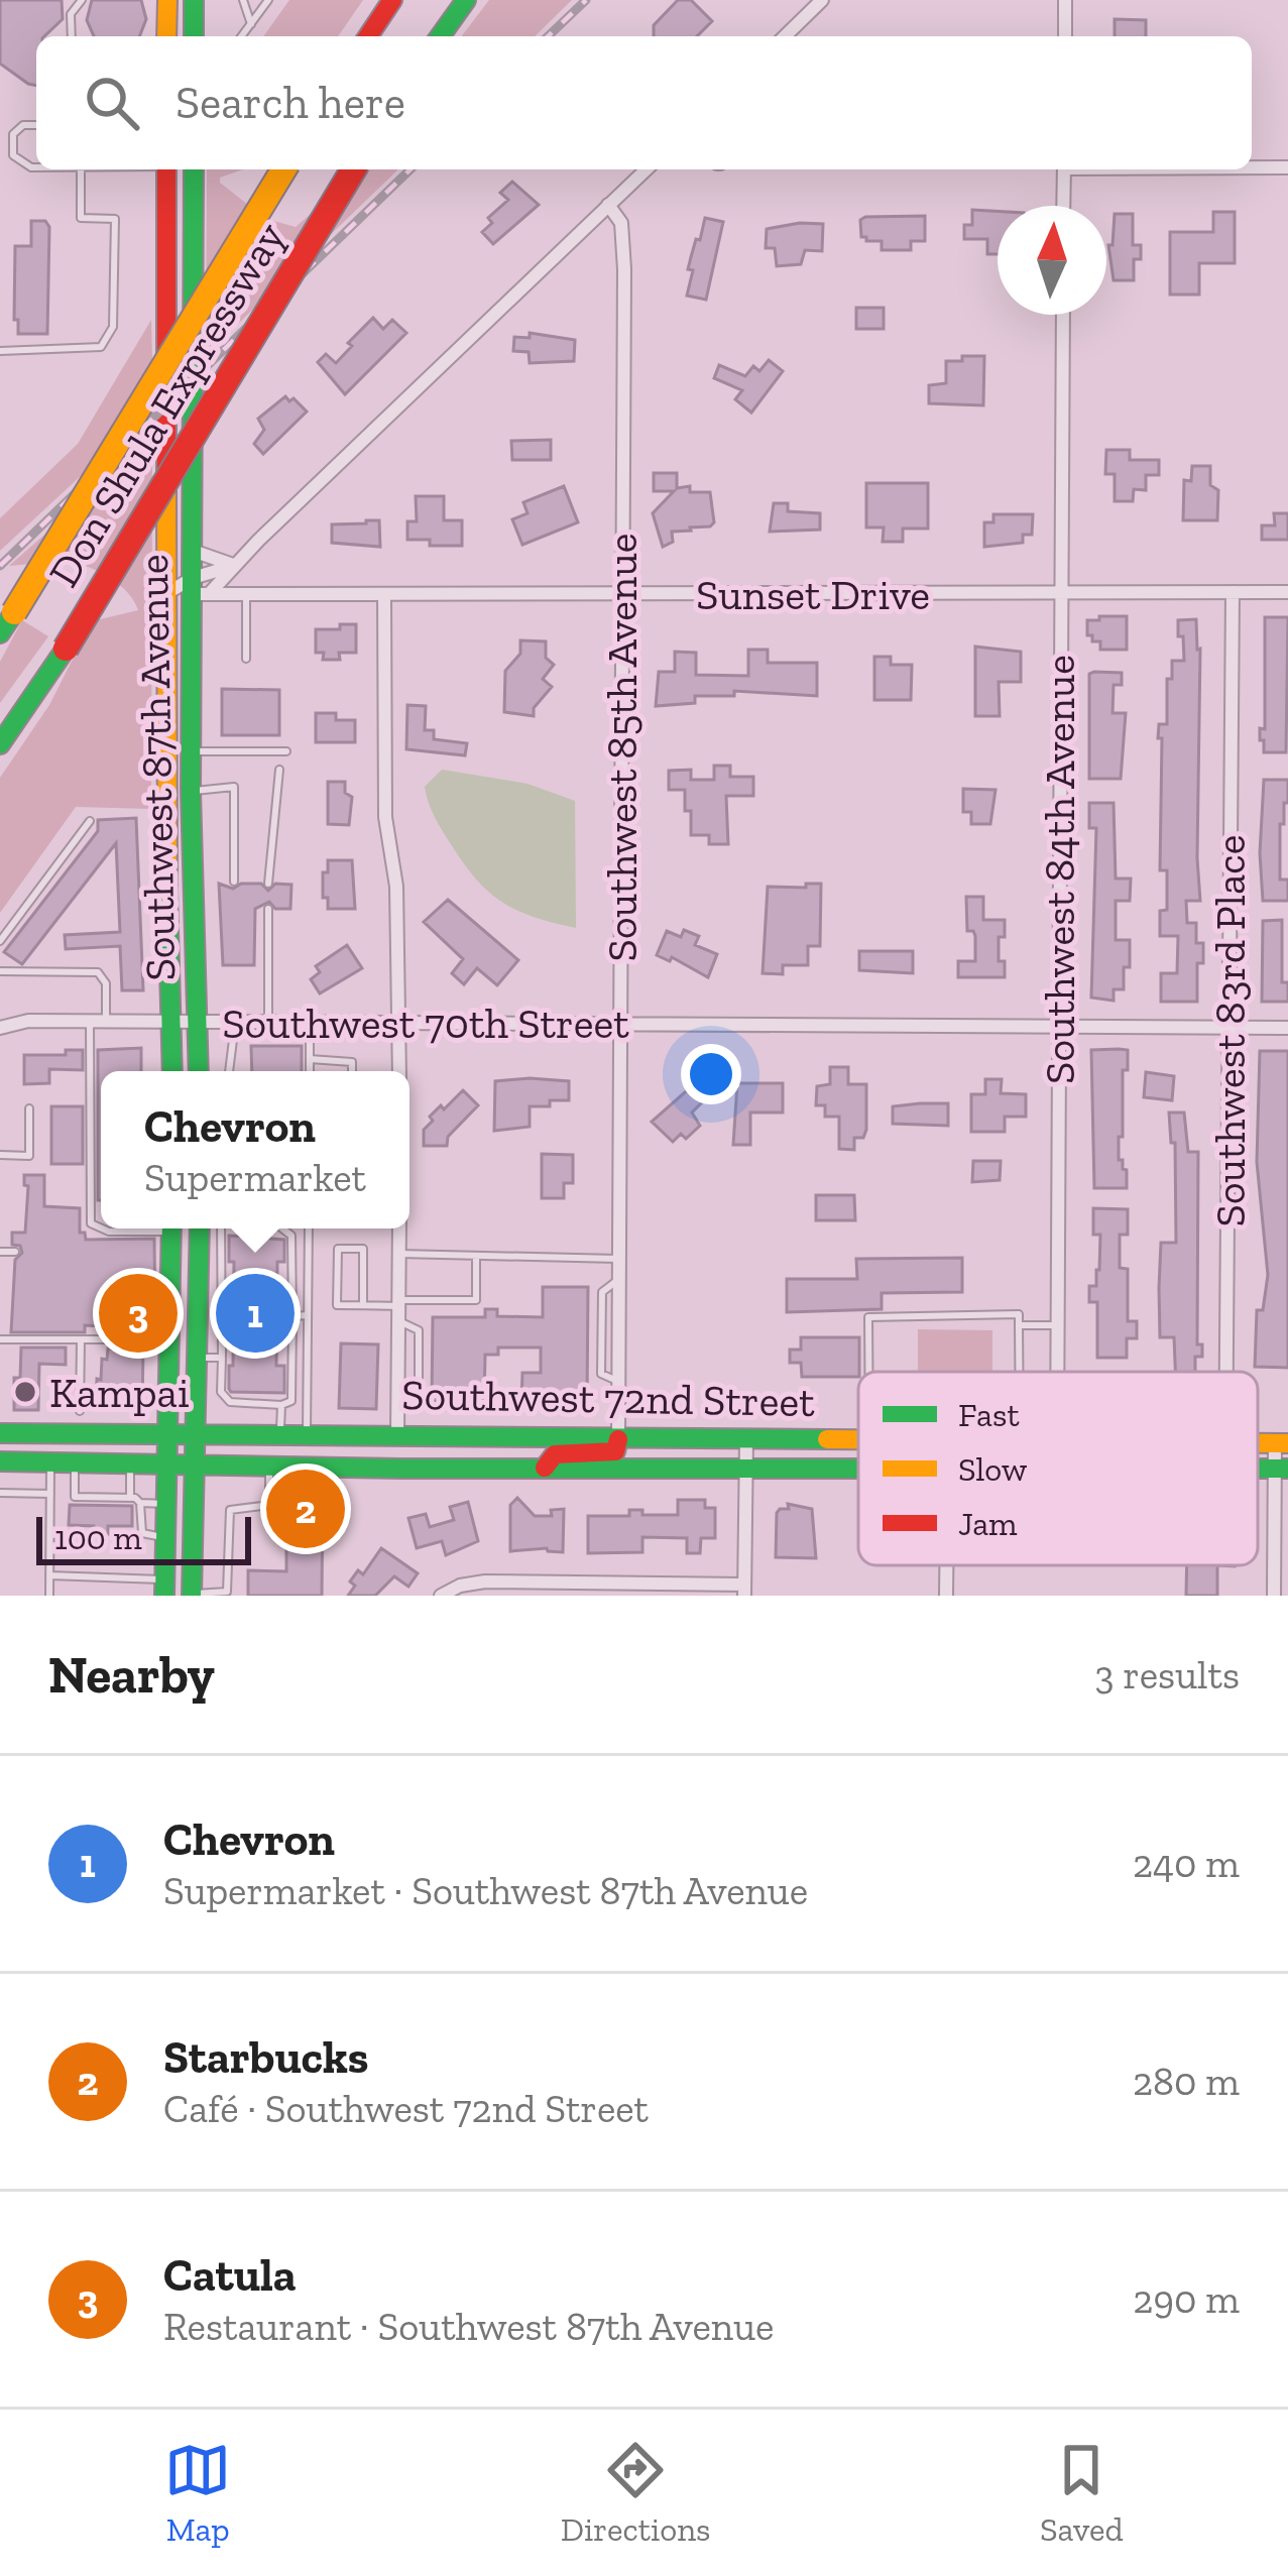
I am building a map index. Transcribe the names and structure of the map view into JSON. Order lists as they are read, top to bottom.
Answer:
{
  "streets": {
    "main road": ["Don Shula Expressway", "Southwest 87th Avenue", "Southwest 72nd Street"],
    "street": [
      "Sunset Drive",
      "Southwest 85th Avenue",
      "Southwest 84th Avenue",
      "Southwest 70th Street",
      "Southwest 83rd Place"
    ]
  },
  "crossings": [
    ["Sunset Drive", "Southwest 85th Avenue"],
    ["Sunset Drive", "Southwest 87th Avenue"],
    ["Sunset Drive", "Southwest 84th Avenue"],
    ["Sunset Drive", "Southwest 83rd Place"],
    ["Southwest 85th Avenue", "Southwest 70th Street"],
    ["Southwest 85th Avenue", "Southwest 72nd Street"],
    ["Southwest 87th Avenue", "Southwest 70th Street"],
    ["Southwest 84th Avenue", "Southwest 70th Street"],
    ["Southwest 70th Street", "Southwest 83rd Place"]
  ],
  "places": ["Kampai"],
  "legend": ["Fast", "Slow", "Jam"],
  "scale_bar": "100 m",
  "north": "top",
  "page": {
    "search": "Search here",
    "popup": ["Chevron", "Supermarket"],
    "pins": ["1", "3", "2"],
    "scale": "100 m",
    "heading": ["Nearby", "3 results"],
    "list": [
      {
        "mark": "1",
        "name": "Chevron",
        "note": "Supermarket · Southwest 87th Avenue",
        "value": "240 m"
      },
      {
        "mark": "2",
        "name": "Starbucks",
        "note": "Café · Southwest 72nd Street",
        "value": "280 m"
      },
      {
        "mark": "3",
        "name": "Catula",
        "note": "Restaurant · Southwest 87th Avenue",
        "value": "290 m"
      }
    ],
    "nav": ["Map", "Directions", "Saved"]
  }
}
